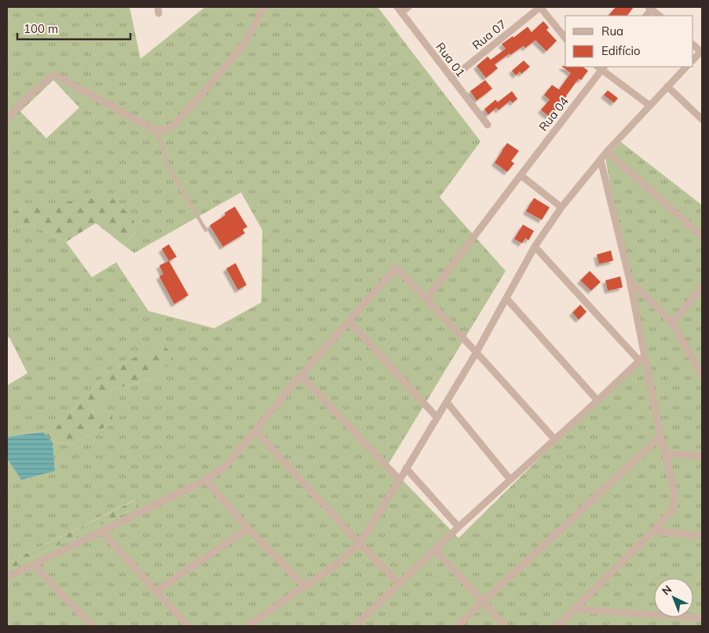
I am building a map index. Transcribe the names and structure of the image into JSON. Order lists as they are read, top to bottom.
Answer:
{
  "streets": {
    "street": ["Rua 07", "Rua 01", "Rua 04"]
  },
  "crossings": [
    ["Rua 07", "Rua 01"]
  ],
  "legend": ["Rua", "Edifício"],
  "scale_bar": "100 m",
  "north": "top left"
}
